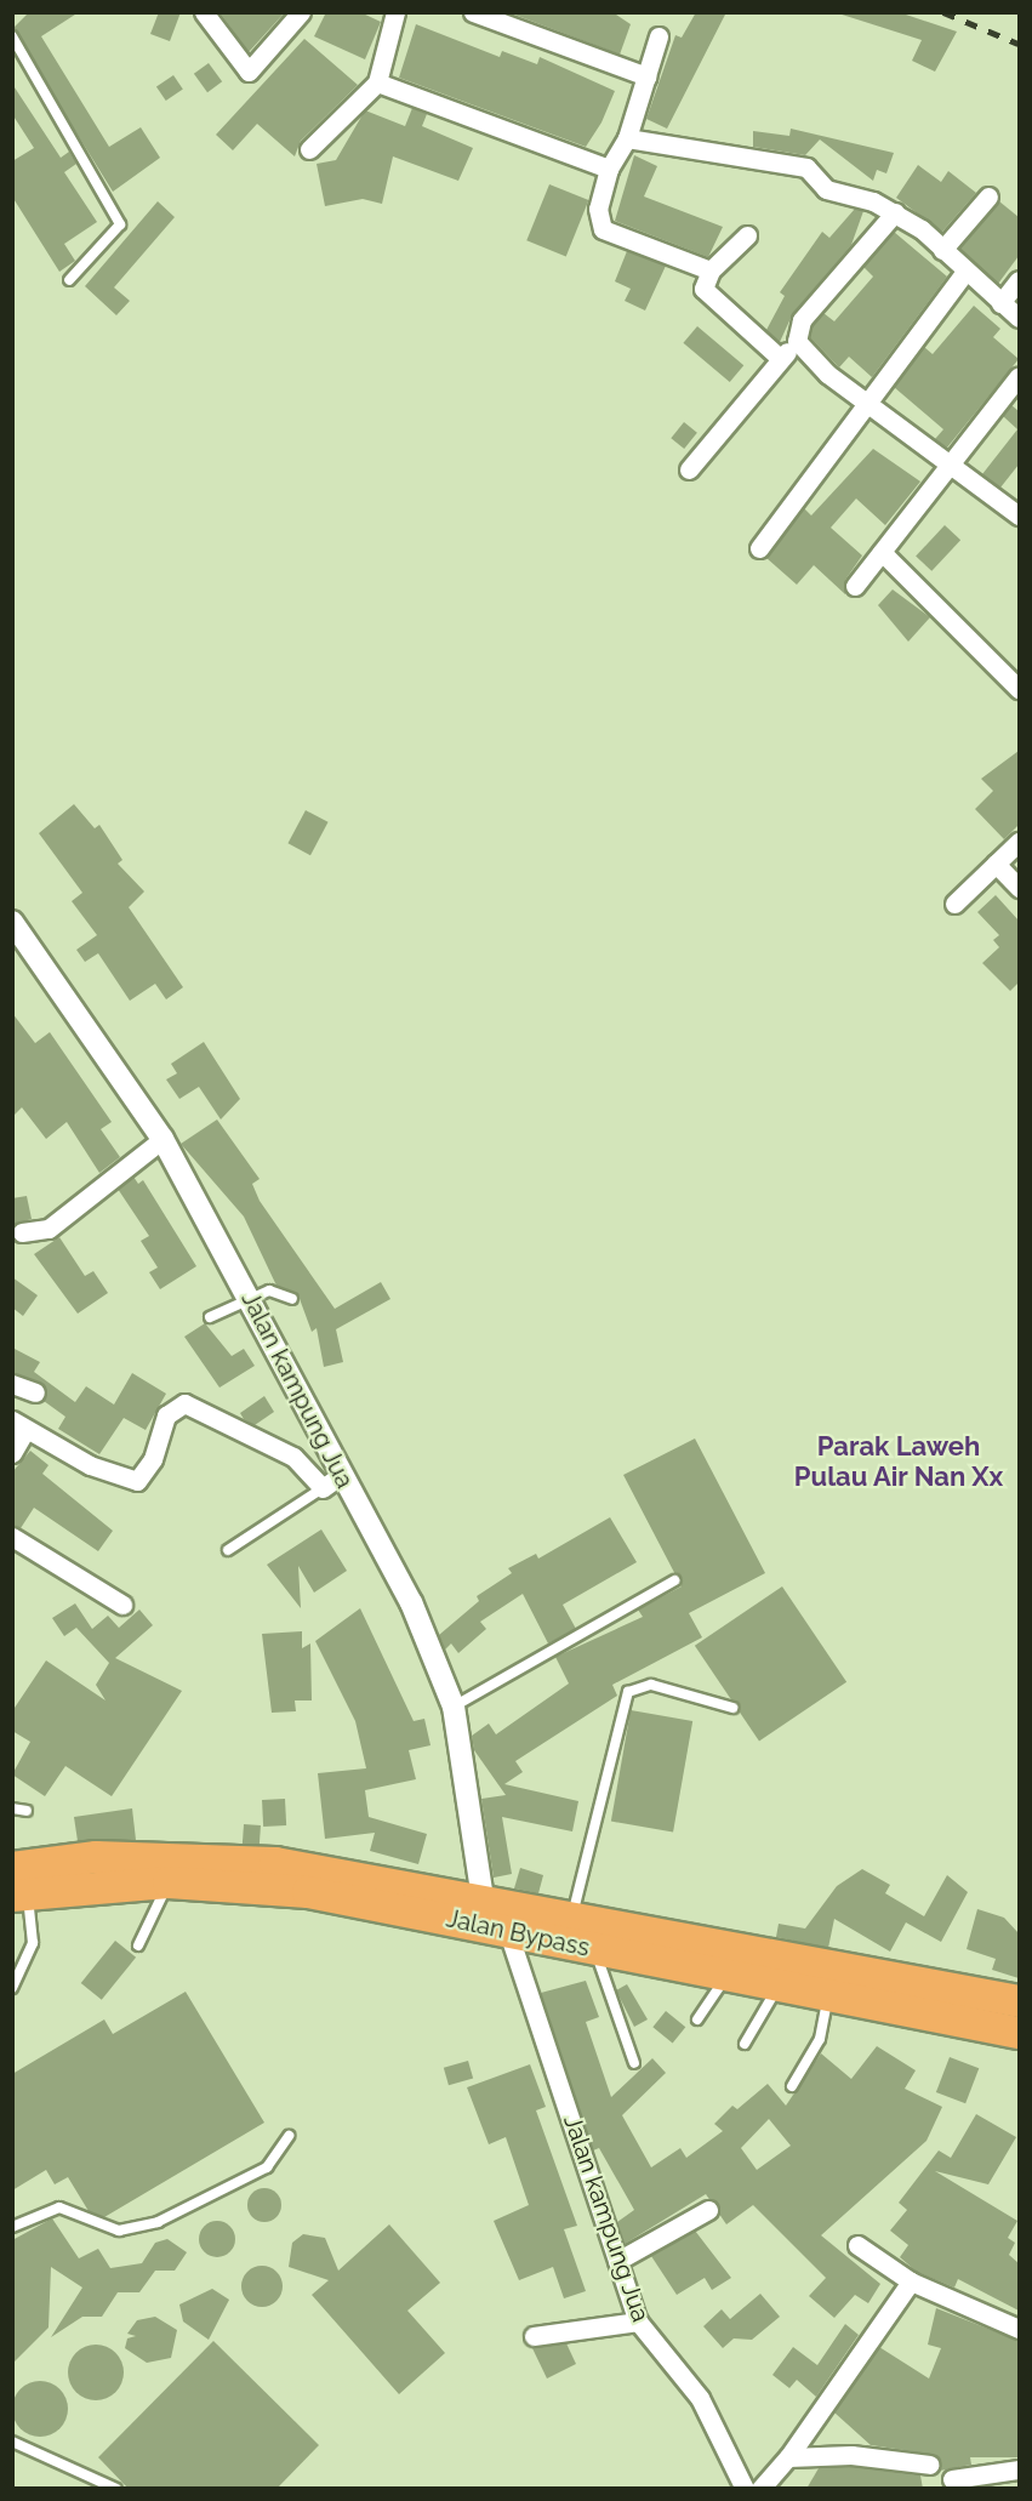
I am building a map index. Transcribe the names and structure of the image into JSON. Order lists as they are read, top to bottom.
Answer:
{
  "streets": {
    "highway": ["Jalan Bypass"],
    "street": ["Jalan kampung Jua"]
  },
  "crossings": [
    ["Jalan kampung Jua", "Jalan Bypass"]
  ],
  "districts": ["Parak Laweh Pulau Air Nan Xx"]
}
